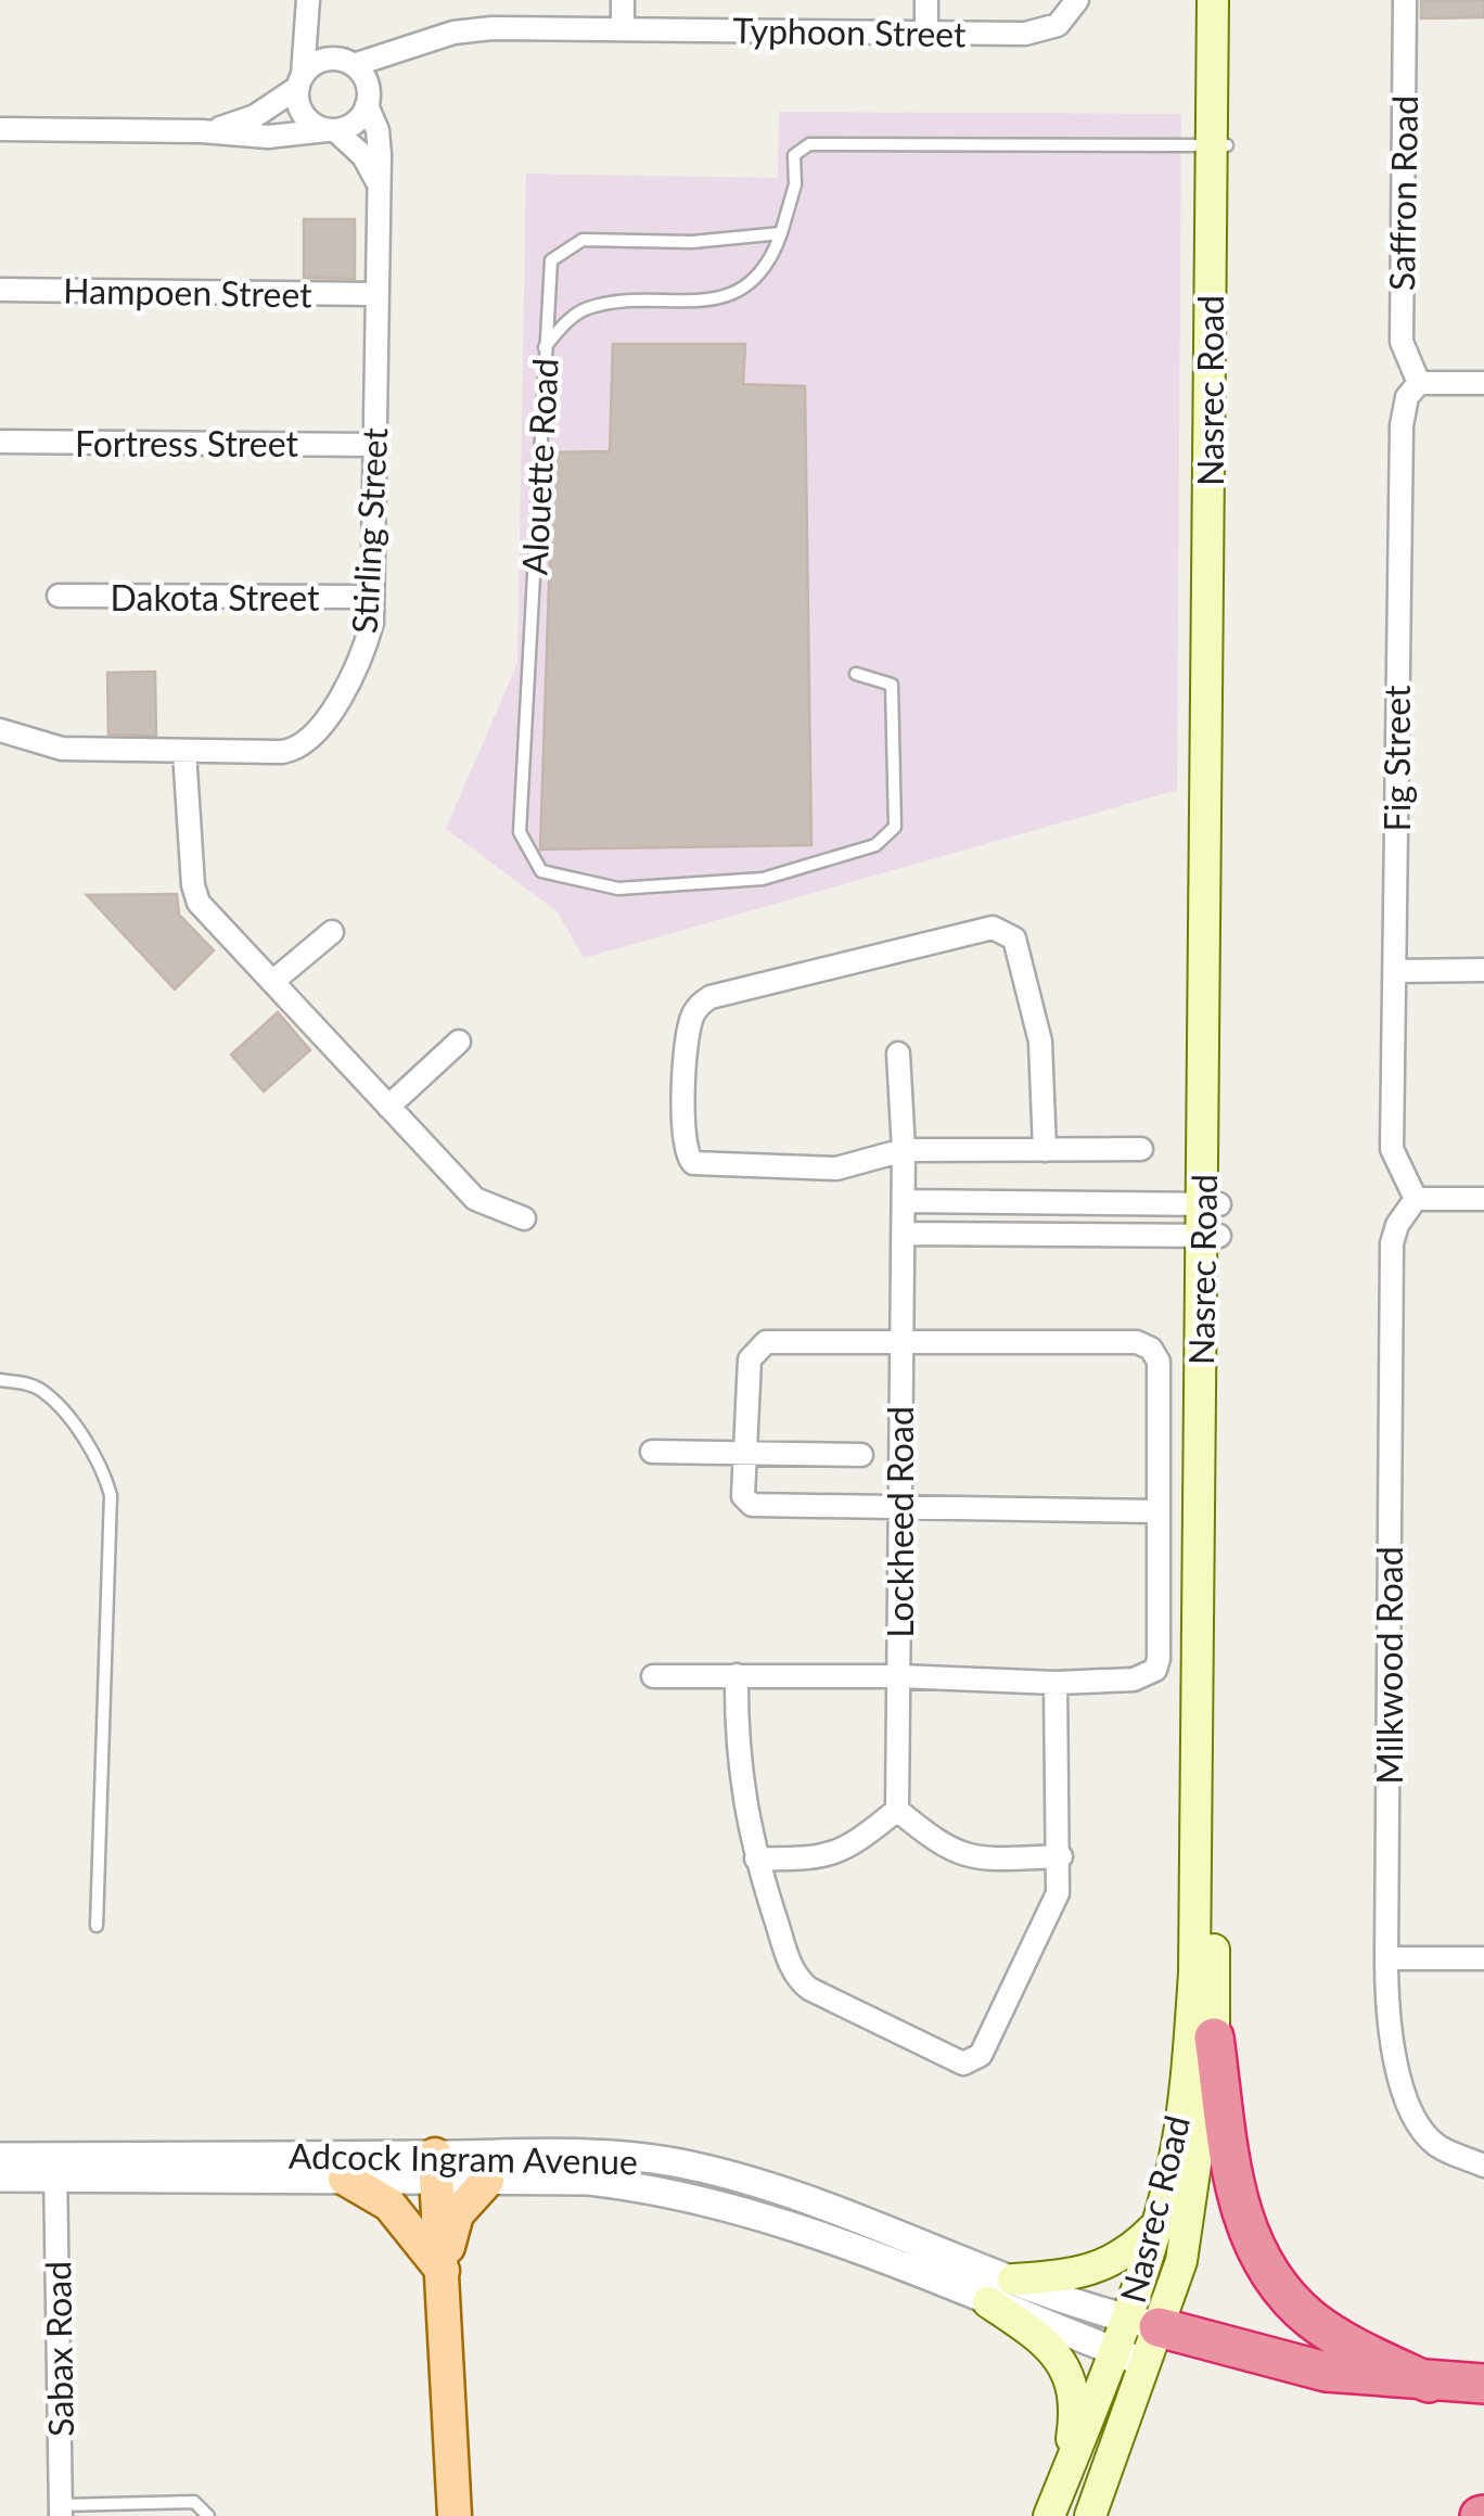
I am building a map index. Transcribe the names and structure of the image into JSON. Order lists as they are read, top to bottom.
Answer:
{
  "streets": {
    "main road": ["Nasrec Road"],
    "street": [
      "Typhoon Street",
      "Saffron Road",
      "Hampoen Street",
      "Fortress Street",
      "Stirling Street",
      "Dakota Street",
      "Fig Street",
      "Lockheed Road",
      "Milkwood Road",
      "Adcock Ingram Avenue",
      "Sabax Road"
    ],
    "lane": ["Alouette Road"]
  },
  "crossings": [
    ["Typhoon Street", "Stirling Street"],
    ["Saffron Road", "Fig Street"],
    ["Hampoen Street", "Stirling Street"],
    ["Nasrec Road", "Adcock Ingram Avenue"],
    ["Fortress Street", "Stirling Street"],
    ["Stirling Street", "Dakota Street"],
    ["Fig Street", "Milkwood Road"],
    ["Adcock Ingram Avenue", "Sabax Road"]
  ]
}
